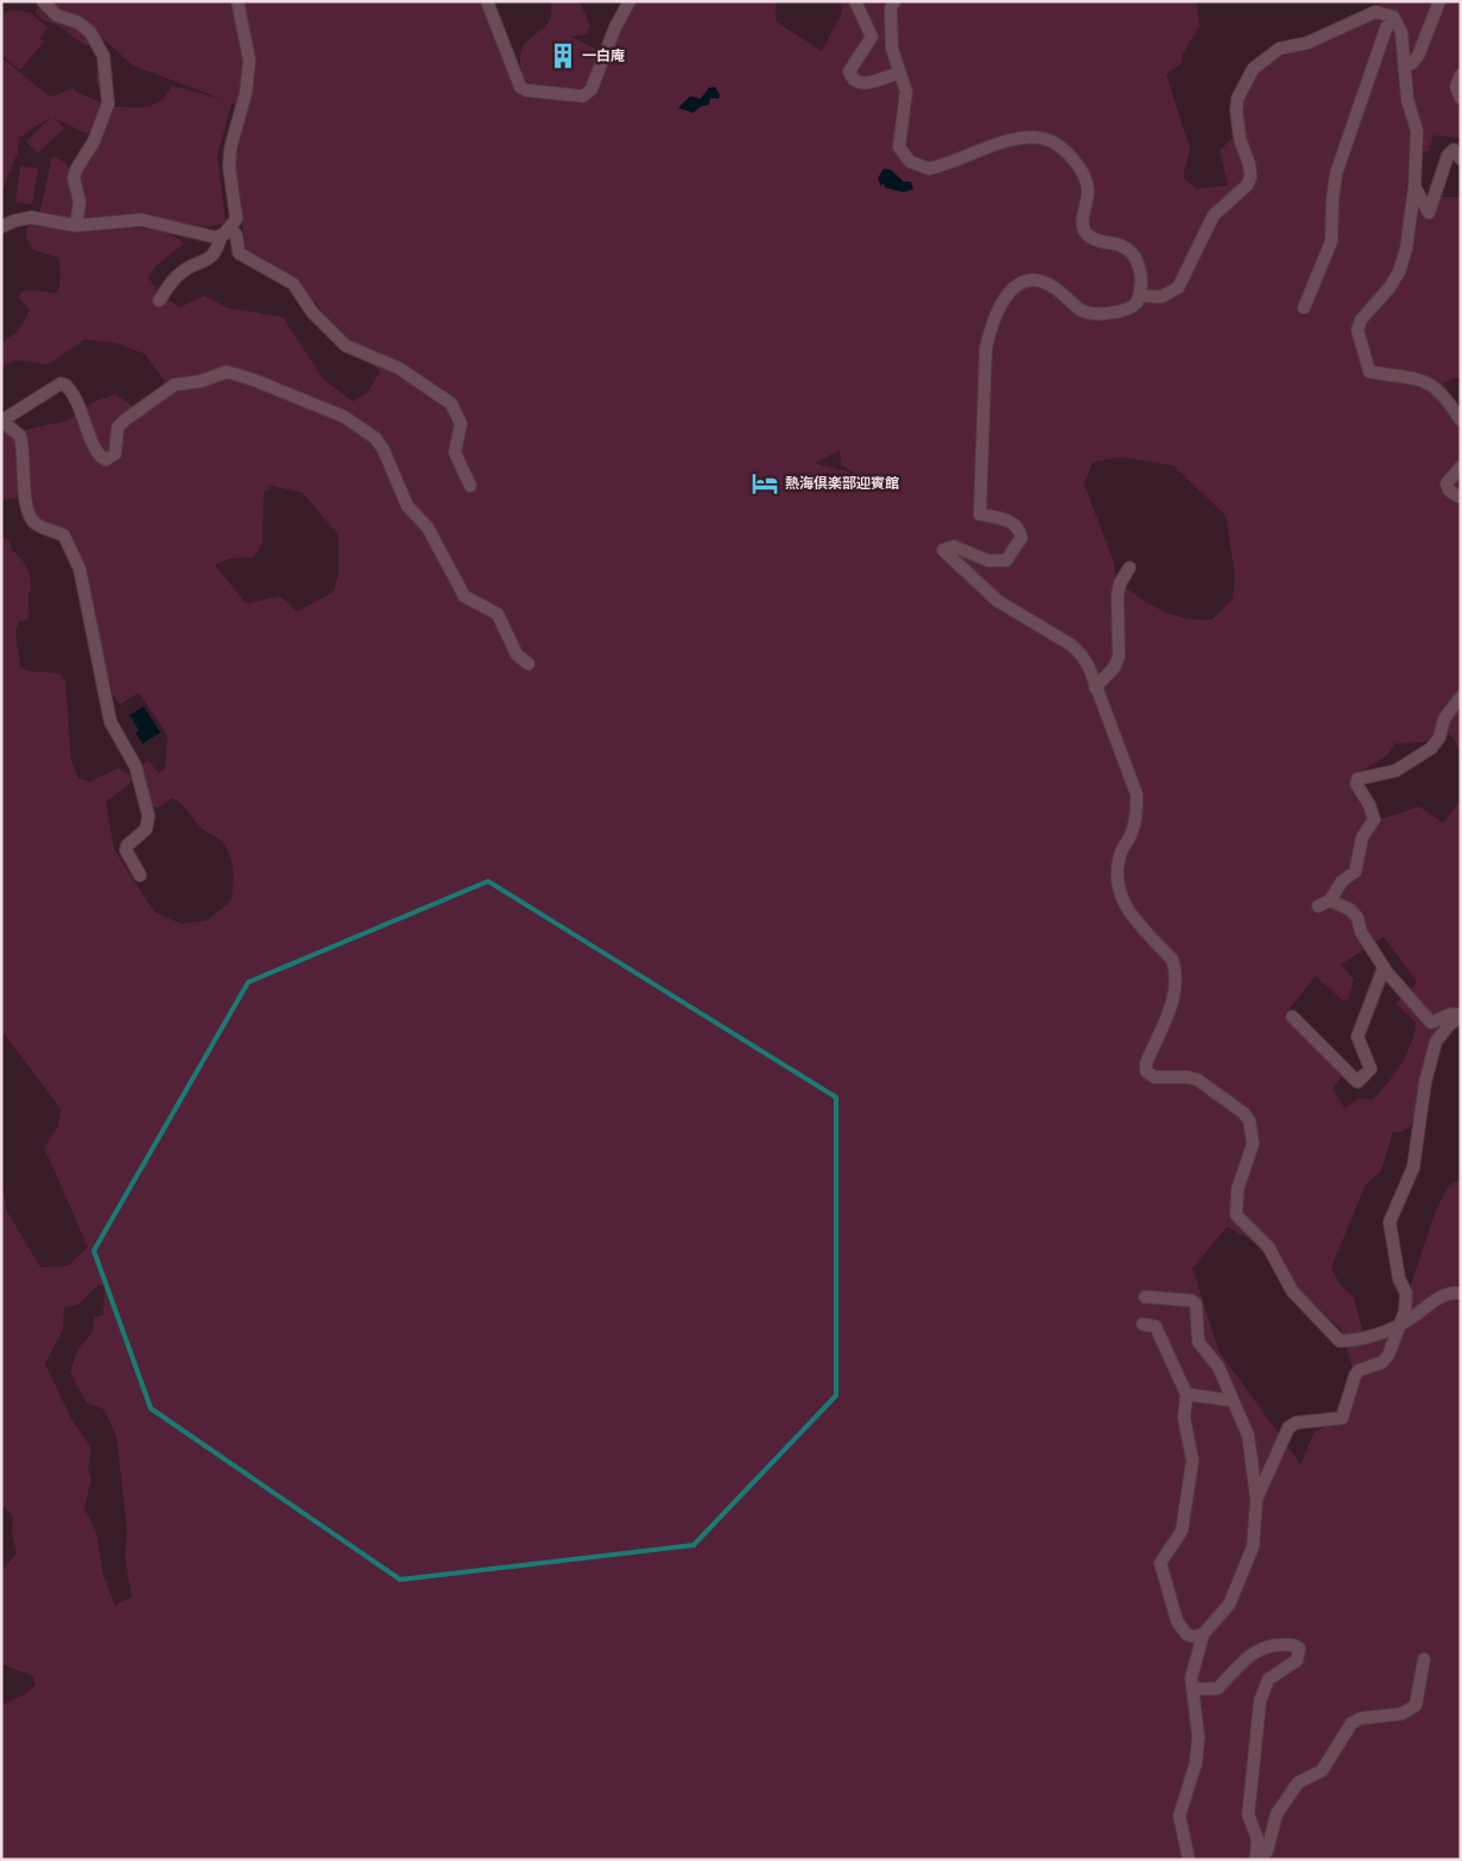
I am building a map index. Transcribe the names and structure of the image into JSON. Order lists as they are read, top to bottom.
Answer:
{
  "places": {
    "building": ["一白庵"],
    "hotel": ["熱海倶楽部迎賓館"]
  }
}
